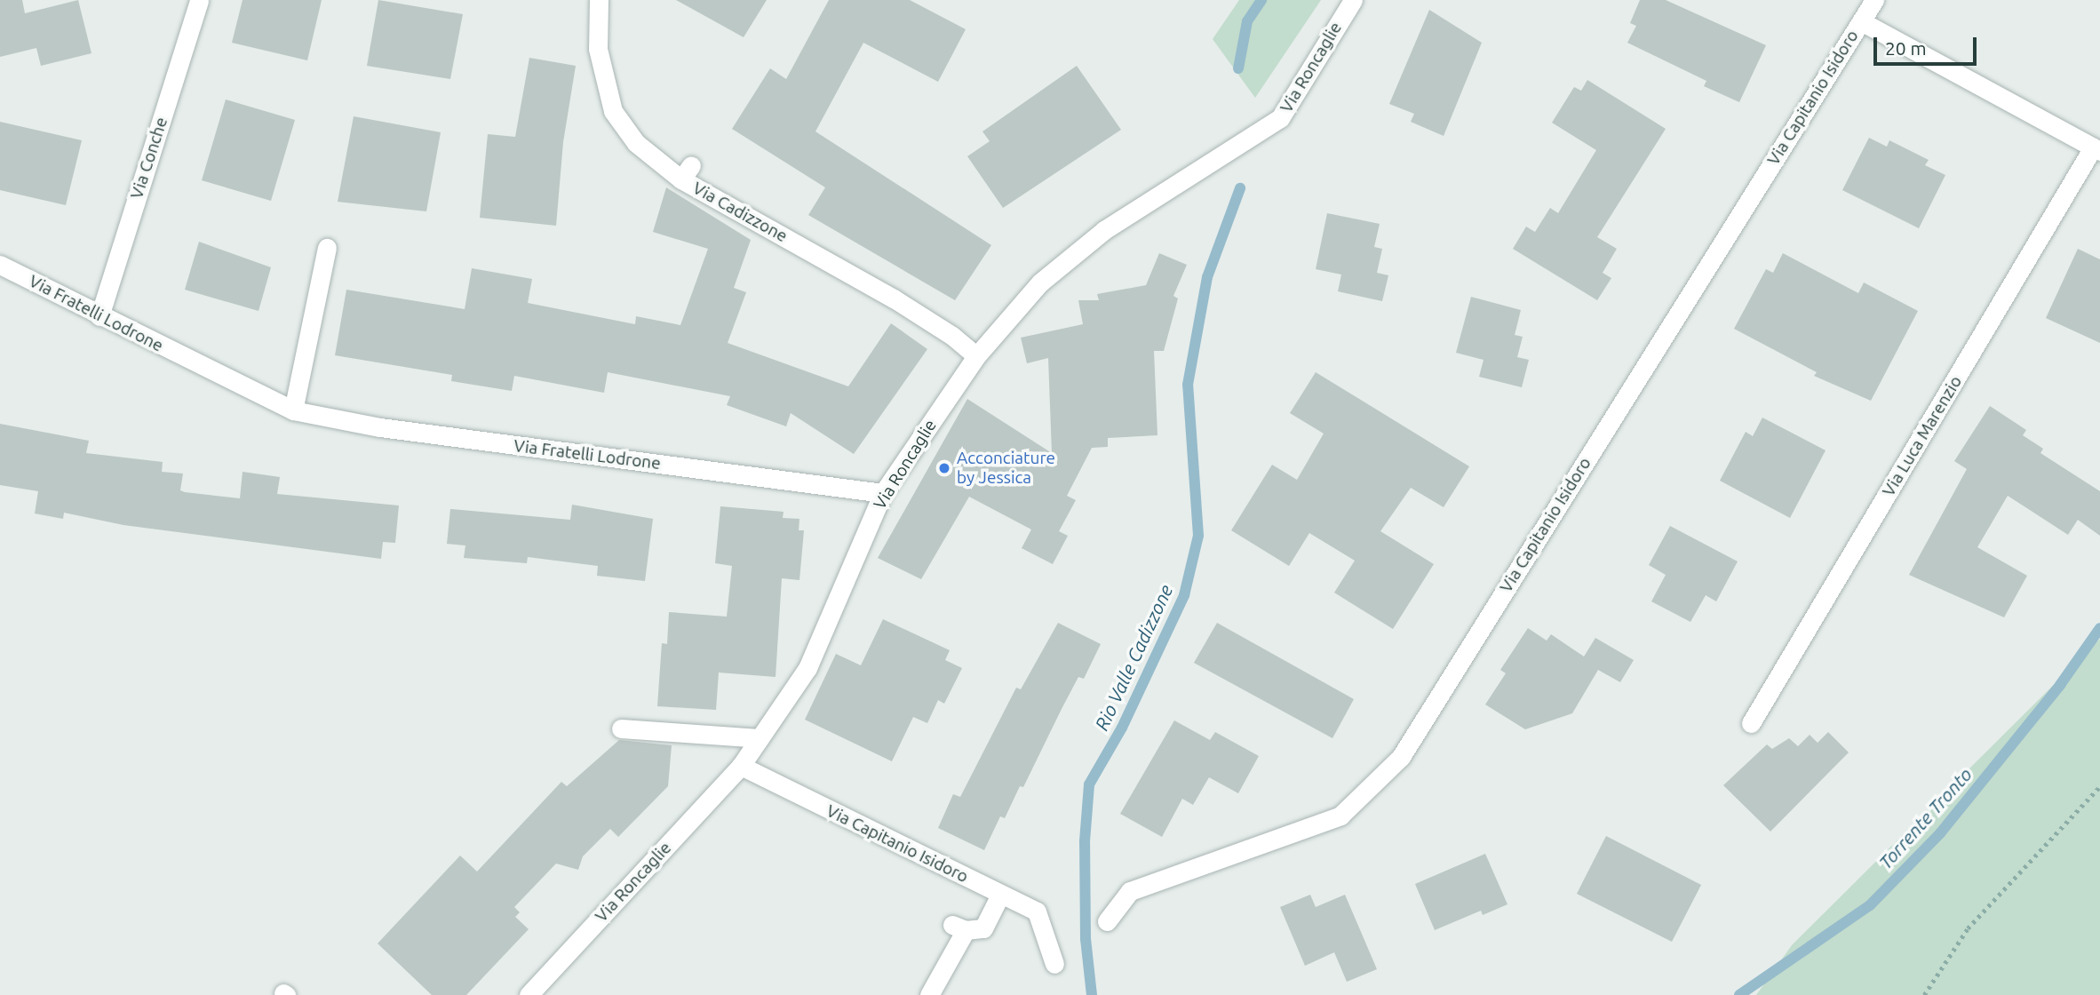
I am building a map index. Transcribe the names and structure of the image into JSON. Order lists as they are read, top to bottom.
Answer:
{
  "streets": {
    "street": [
      "Via Roncaglie",
      "Via Capitanio Isidoro",
      "Via Conche",
      "Via Cadizzone",
      "Via Fratelli Lodrone",
      "Via Luca Marenzio"
    ]
  },
  "crossings": [
    ["Via Roncaglie", "Via Capitanio Isidoro"],
    ["Via Roncaglie", "Via Cadizzone"],
    ["Via Roncaglie", "Via Fratelli Lodrone"],
    ["Via Conche", "Via Fratelli Lodrone"]
  ],
  "water": ["Rio Valle Cadizzone", "Torrente Tronto"],
  "places": ["Acconciature by Jessica"],
  "scale_bar": "20 m"
}
